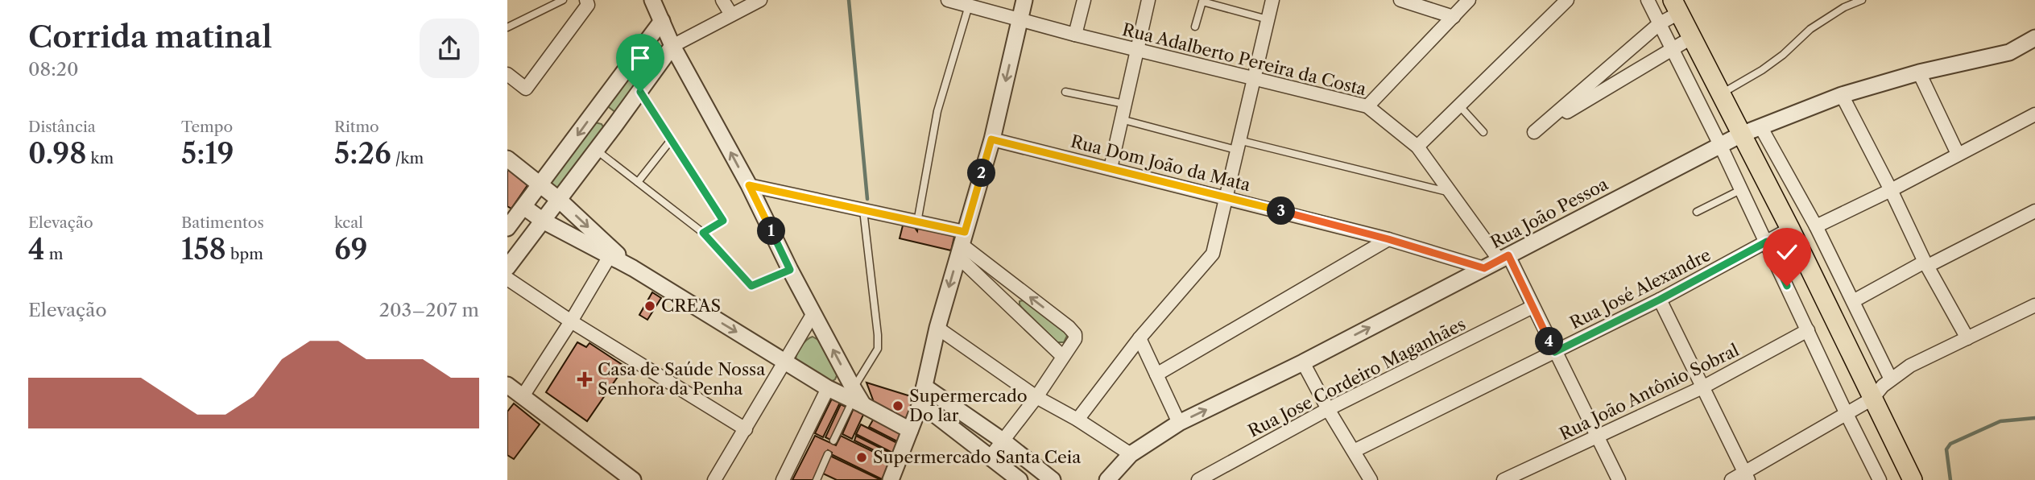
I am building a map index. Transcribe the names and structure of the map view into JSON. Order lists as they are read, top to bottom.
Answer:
{
  "streets": {
    "street": [
      "Rua Adalberto Pereira da Costa",
      "Rua Dom João da Mata",
      "Rua João Pessoa",
      "Rua José Alexandre",
      "Rua Jose Cordeiro Maganhães",
      "Rua João Antônio Sobral"
    ]
  },
  "crossings": [
    ["Rua Adalberto Pereira da Costa", "Rua João Pessoa"],
    ["Rua Adalberto Pereira da Costa", "Rua José Alexandre"],
    ["Rua Adalberto Pereira da Costa", "Rua Jose Cordeiro Maganhães"],
    ["Rua Adalberto Pereira da Costa", "Rua João Antônio Sobral"],
    ["Rua Dom João da Mata", "Rua João Pessoa"]
  ],
  "places": {
    "other": ["CREAS", "Supermercado Do lar", "Supermercado Santa Ceia"],
    "health": ["Casa de Saúde Nossa Senhora da Penha"]
  },
  "page": {
    "heading": ["Corrida matinal", "08:20"],
    "stats": [
      ["Distância", "0.98 km"],
      ["Tempo", "5:19"],
      ["Ritmo", "5:26 /km"],
      ["Elevação", "4 m"],
      ["Batimentos", "158 bpm"],
      ["kcal", "69"]
    ],
    "pins": [
      "2",
      "3",
      "1",
      "4"
    ],
    "chart": ["Elevação", "203–207 m"]
  }
}
